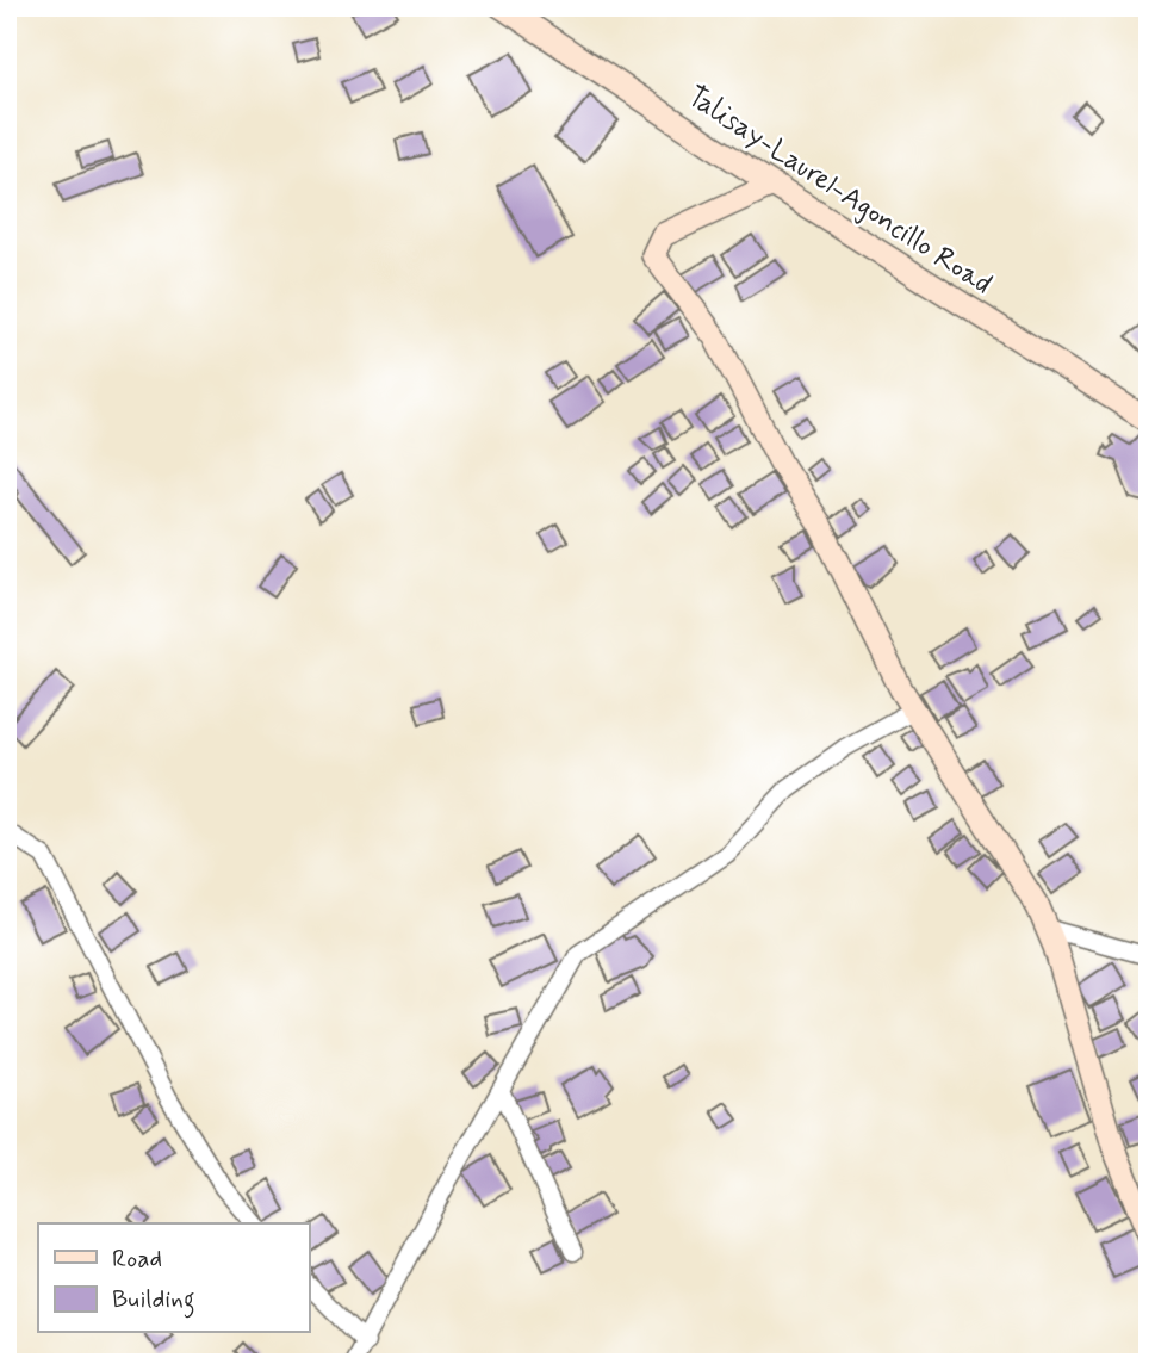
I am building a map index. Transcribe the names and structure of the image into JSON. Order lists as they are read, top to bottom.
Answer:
{
  "streets": {
    "street": ["Talisay-Laurel-Agoncillo Road"]
  },
  "legend": ["Road", "Building"]
}
